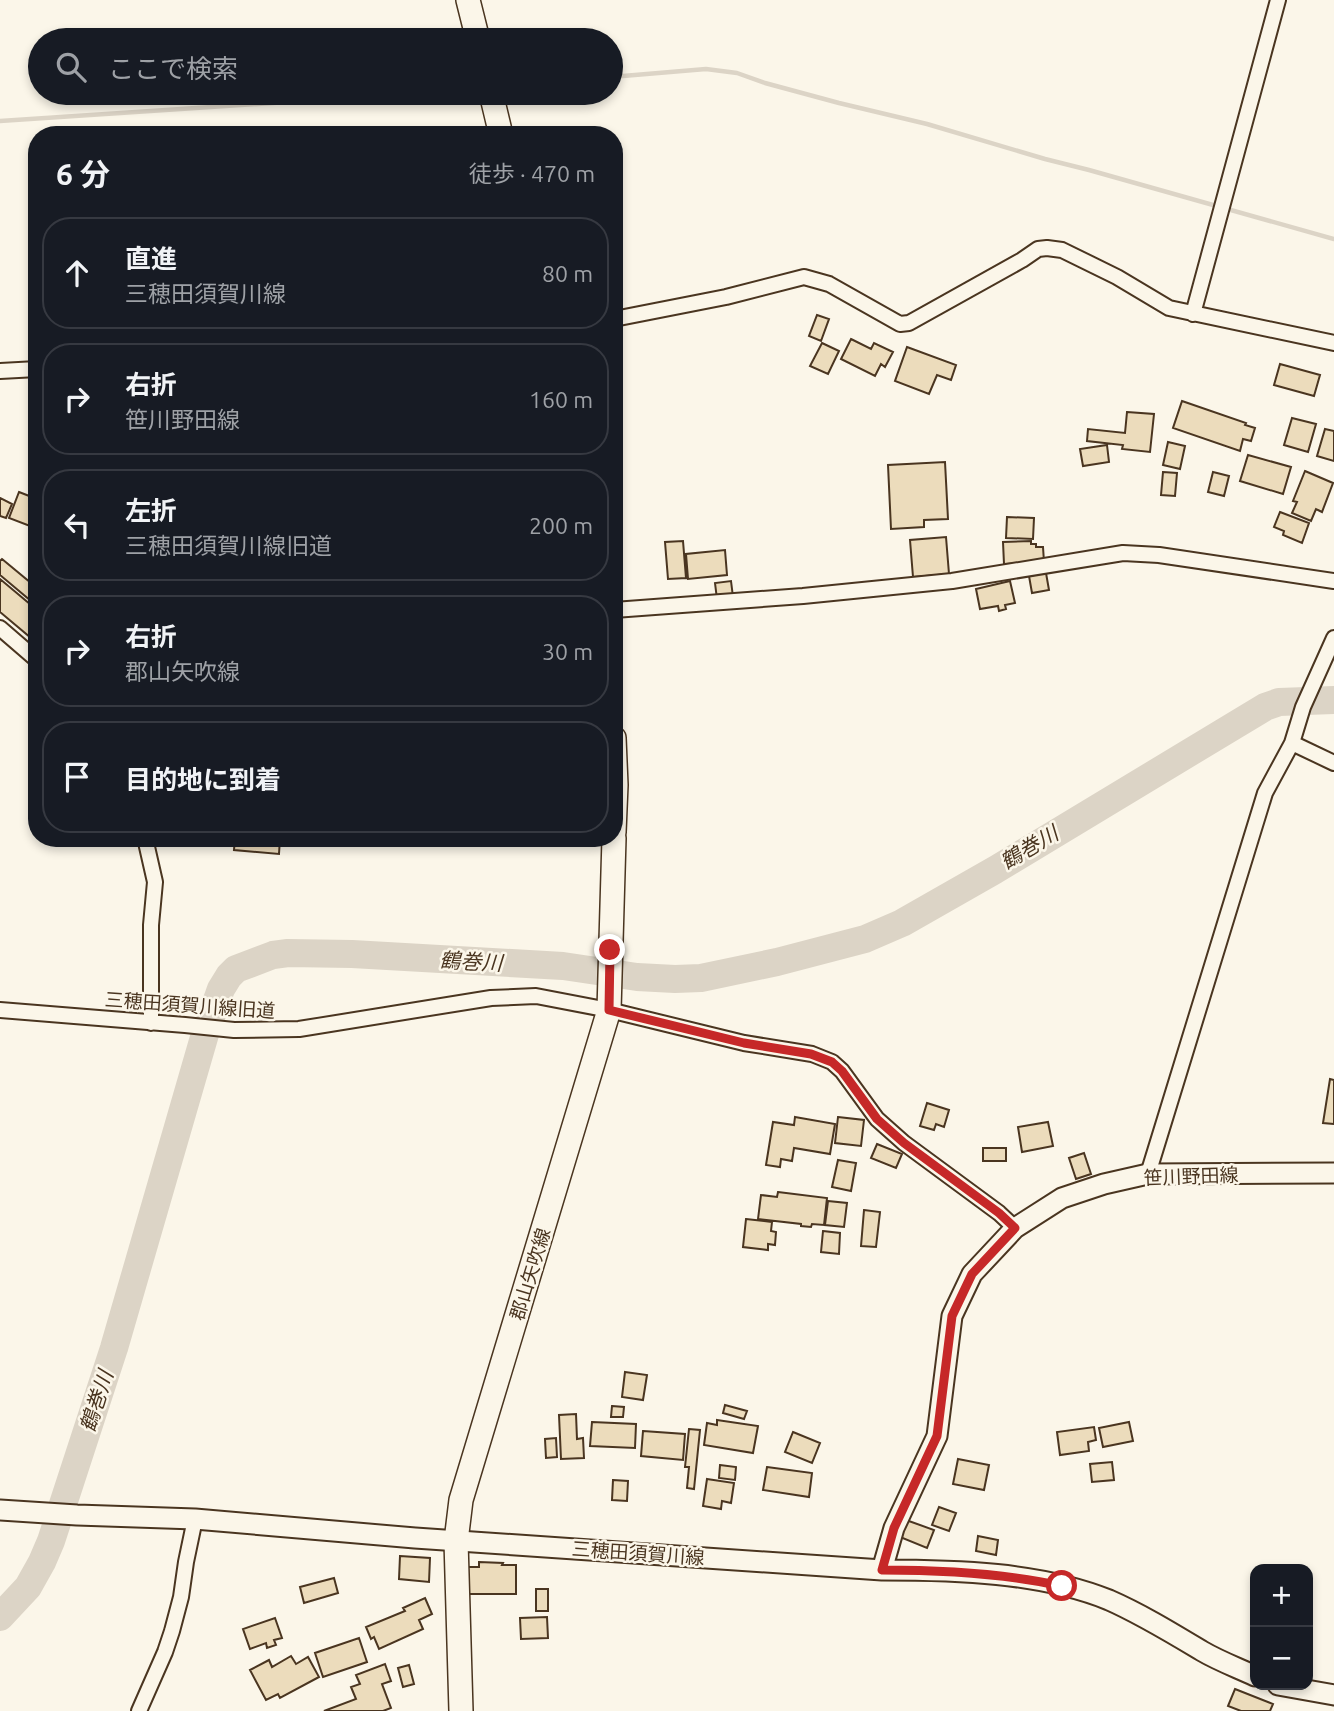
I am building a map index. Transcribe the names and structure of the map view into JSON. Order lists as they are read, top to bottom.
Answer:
{
  "streets": {
    "main road": ["笹川野田線", "郡山矢吹線", "三穂田須賀川線"],
    "street": ["三穂田須賀川線旧道"]
  },
  "crossings": [
    ["三穂田須賀川線旧道", "笹川野田線"],
    ["三穂田須賀川線旧道", "郡山矢吹線"],
    ["笹川野田線", "三穂田須賀川線"],
    ["郡山矢吹線", "三穂田須賀川線"]
  ],
  "water": ["鶴巻川"],
  "page": {
    "search": "ここで検索",
    "heading": ["6 分", "徒歩 · 470 m"],
    "list": [
      ["直進", "三穂田須賀川線", "80 m"],
      ["右折", "笹川野田線", "160 m"],
      ["左折", "三穂田須賀川線旧道", "200 m"],
      ["右折", "郡山矢吹線", "30 m"],
      "目的地に到着"
    ],
    "map_buttons": ["+", "−"]
  }
}
